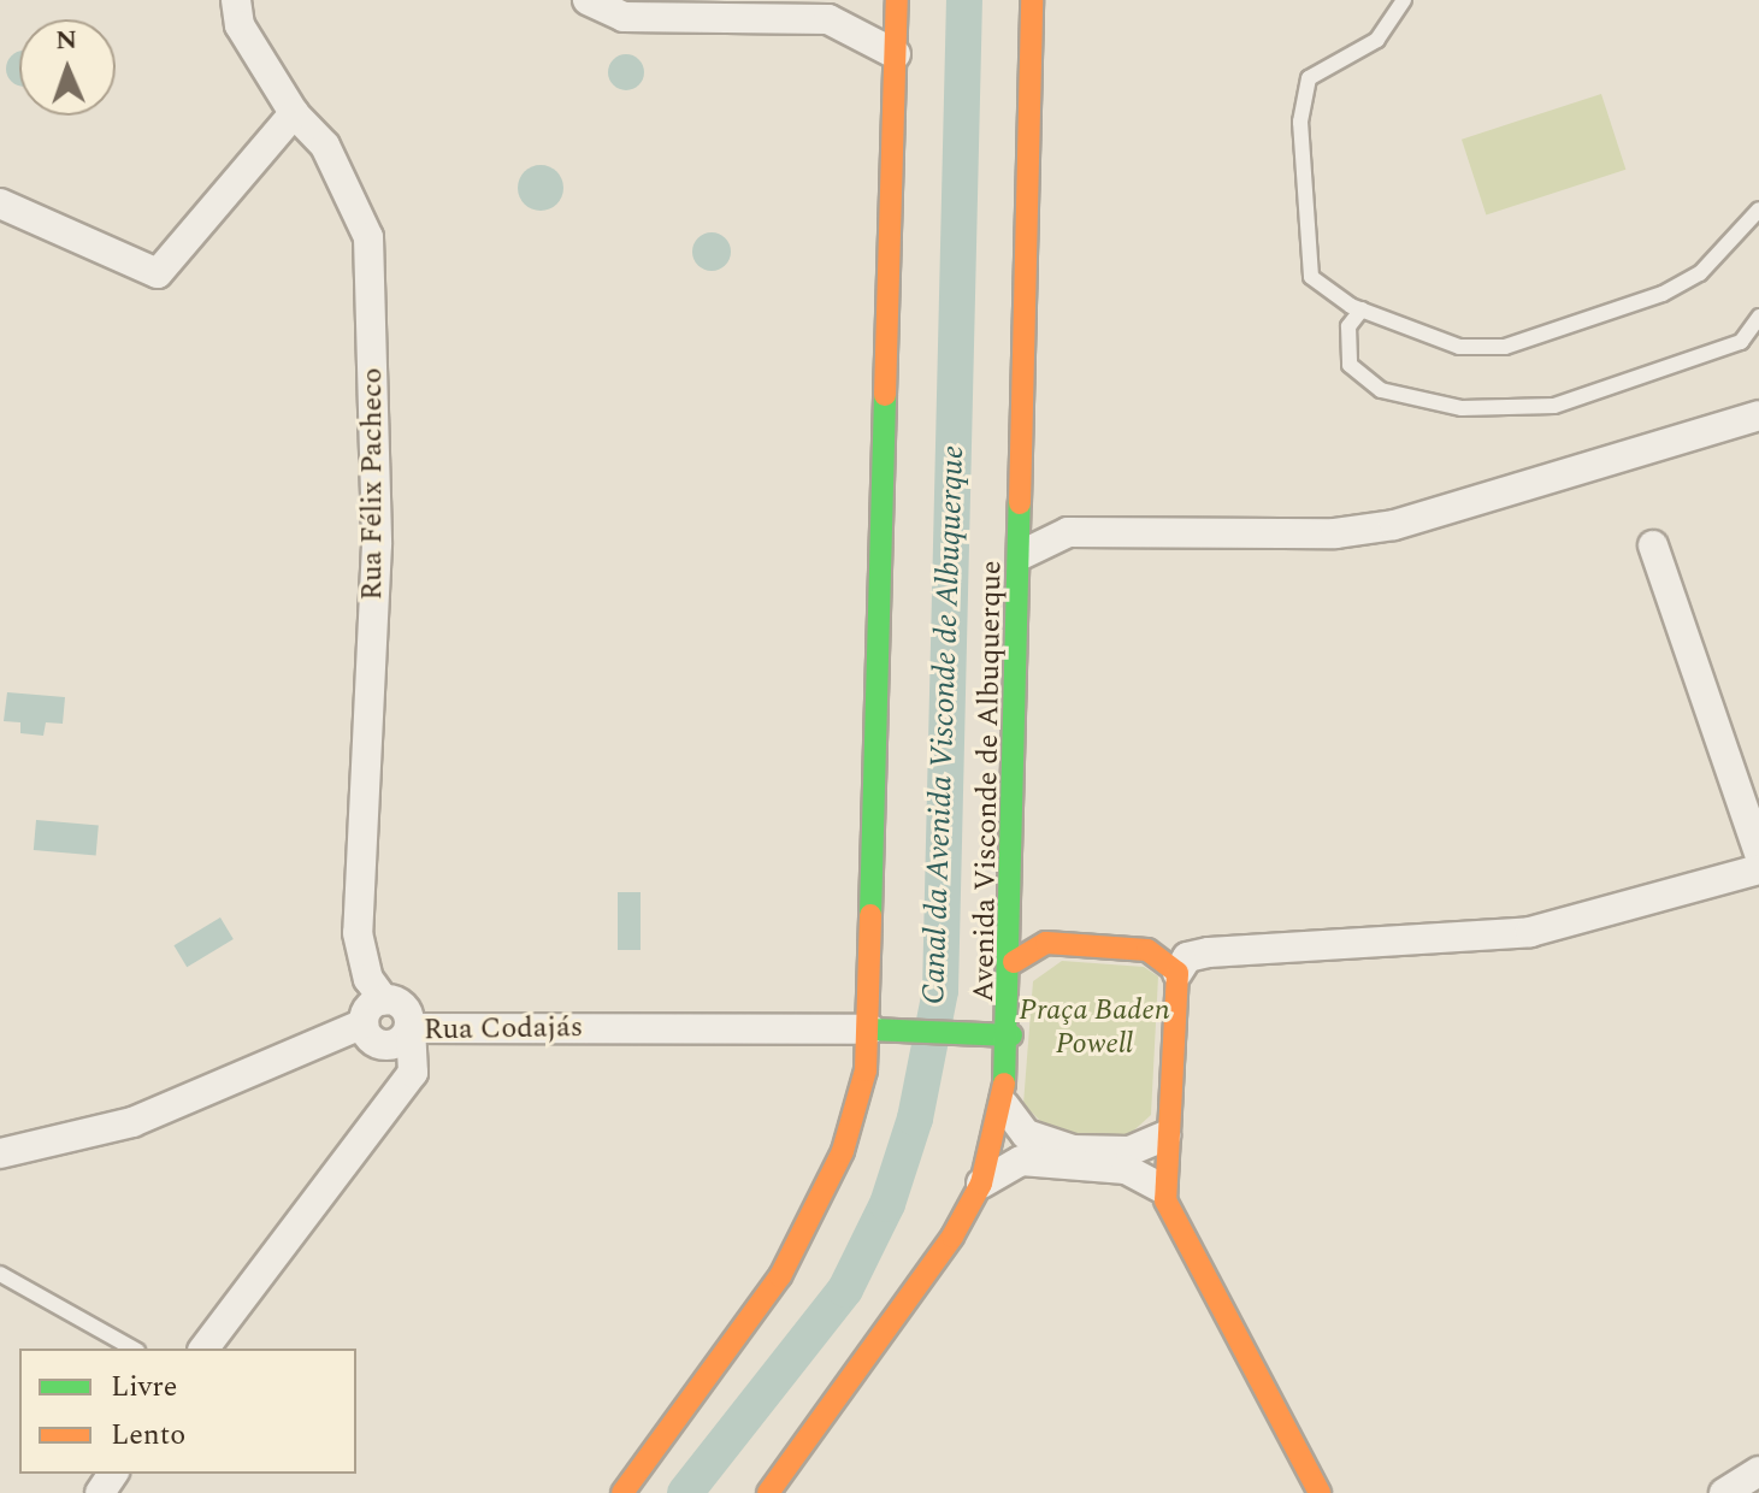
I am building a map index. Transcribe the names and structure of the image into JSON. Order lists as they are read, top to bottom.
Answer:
{
  "streets": {
    "main road": ["Avenida Visconde de Albuquerque"],
    "street": ["Rua Félix Pacheco", "Rua Codajás"]
  },
  "crossings": [
    ["Rua Félix Pacheco", "Rua Codajás"]
  ],
  "water": ["Canal da Avenida Visconde de Albuquerque"],
  "parks": ["Praça Baden Powell"],
  "legend": ["Livre", "Lento"],
  "north": "top"
}
